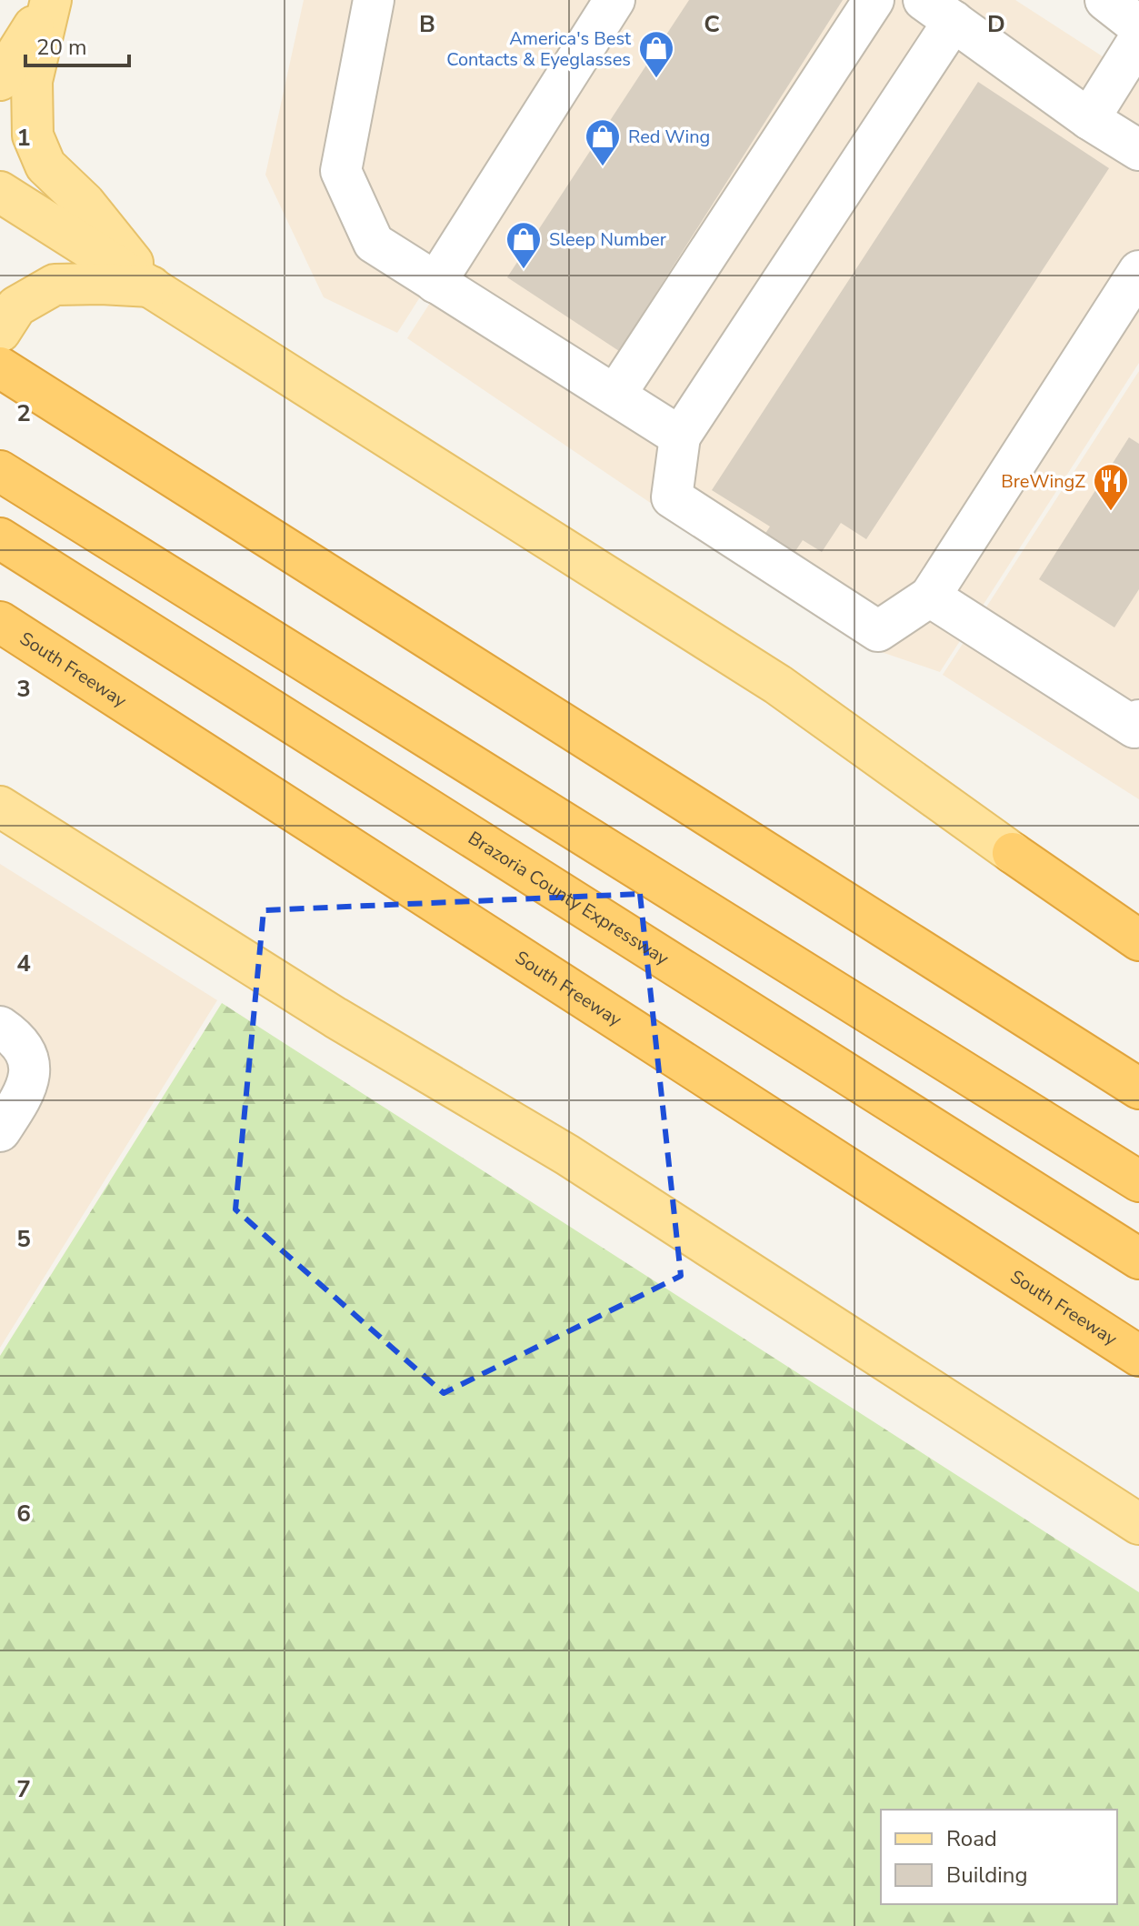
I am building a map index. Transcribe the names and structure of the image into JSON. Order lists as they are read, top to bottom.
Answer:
{
  "streets": {
    "highway": ["South Freeway", "Brazoria County Expressway"]
  },
  "places": {
    "shop": ["America's Best Contacts & Eyeglasses", "Red Wing", "Sleep Number"],
    "restaurant": ["BreWingZ"]
  },
  "legend": ["Road", "Building"],
  "scale_bar": "20 m",
  "grid": {
    "columns": ["B", "C", "D"],
    "rows": [
      "1",
      "2",
      "3",
      "4",
      "5",
      "6",
      "7"
    ]
  }
}
